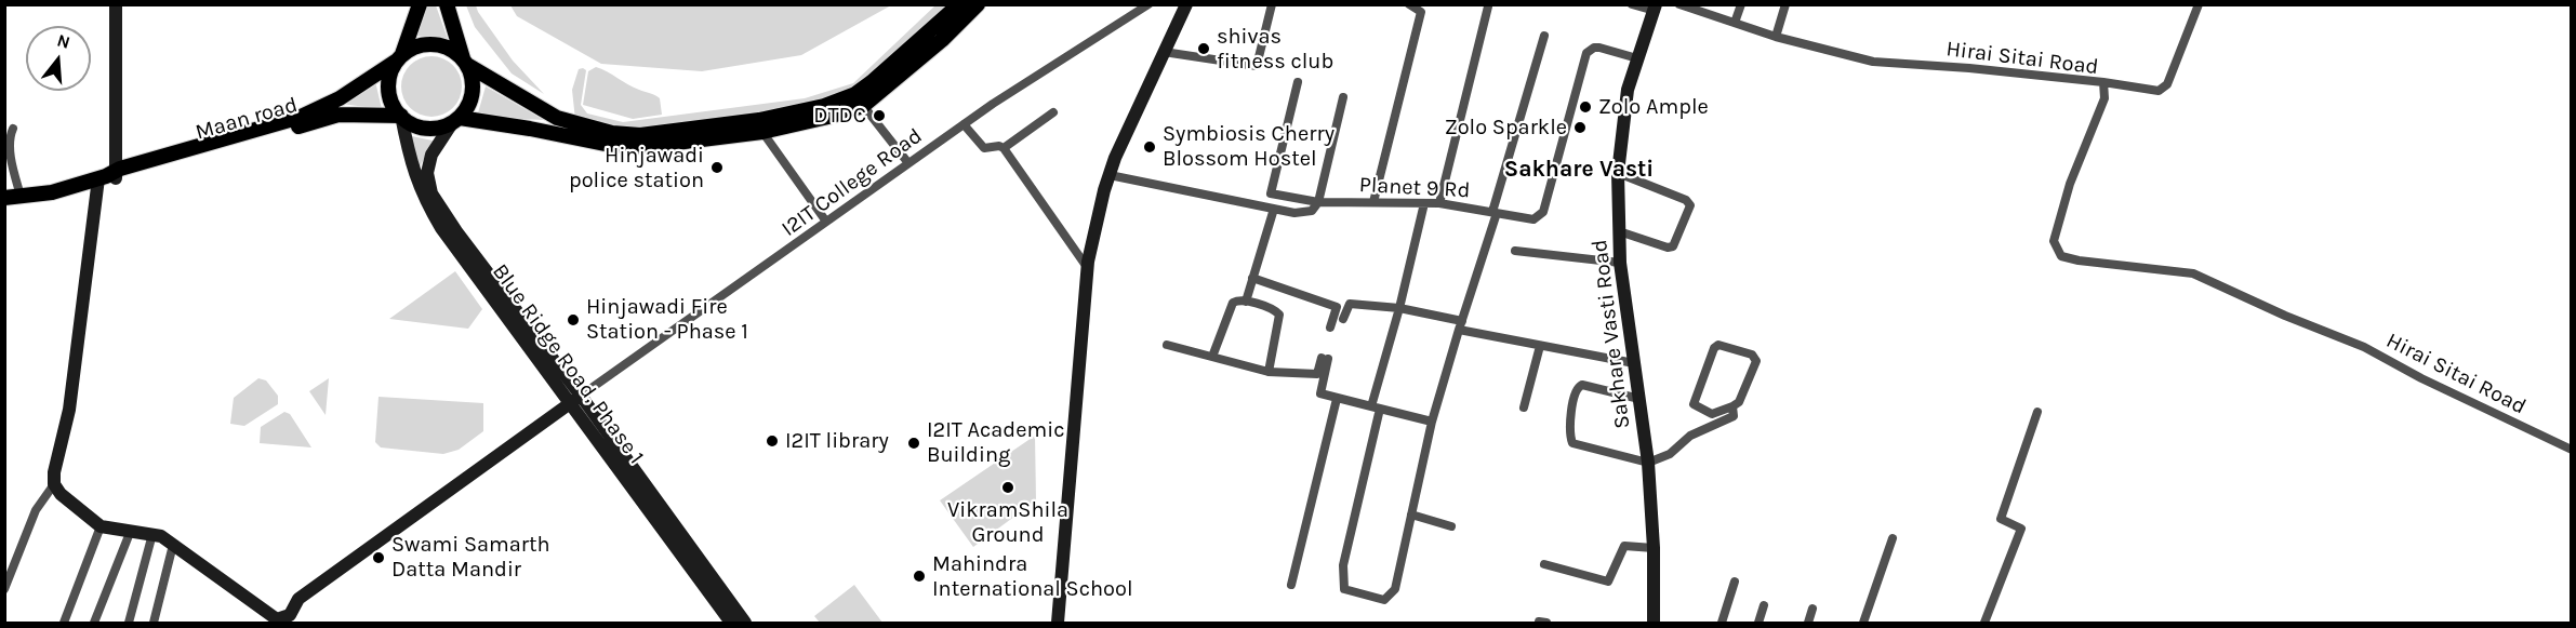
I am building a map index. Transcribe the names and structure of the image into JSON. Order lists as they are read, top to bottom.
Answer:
{
  "streets": {
    "main road": ["Maan road"],
    "street": [
      "Hirai Sitai Road",
      "I2IT College Road",
      "Planet 9 Rd",
      "Sakhare Vasti Road",
      "Blue Ridge Road, Phase 1"
    ]
  },
  "crossings": [
    ["Maan road", "Blue Ridge Road, Phase 1"],
    ["I2IT College Road", "Blue Ridge Road, Phase 1"],
    ["Planet 9 Rd", "Sakhare Vasti Road"]
  ],
  "districts": ["Sakhare Vasti"],
  "places": [
    "shivas fitness club",
    "Zolo Ample",
    "DTDC",
    "Zolo Sparkle",
    "Symbiosis Cherry Blossom Hostel",
    "Hinjawadi police station",
    "Hinjawadi Fire Station - Phase 1",
    "I2IT library",
    "I2IT Academic Building",
    "VikramShila Ground",
    "Swami Samarth Datta Mandir",
    "Mahindra International School"
  ],
  "north": "top"
}
